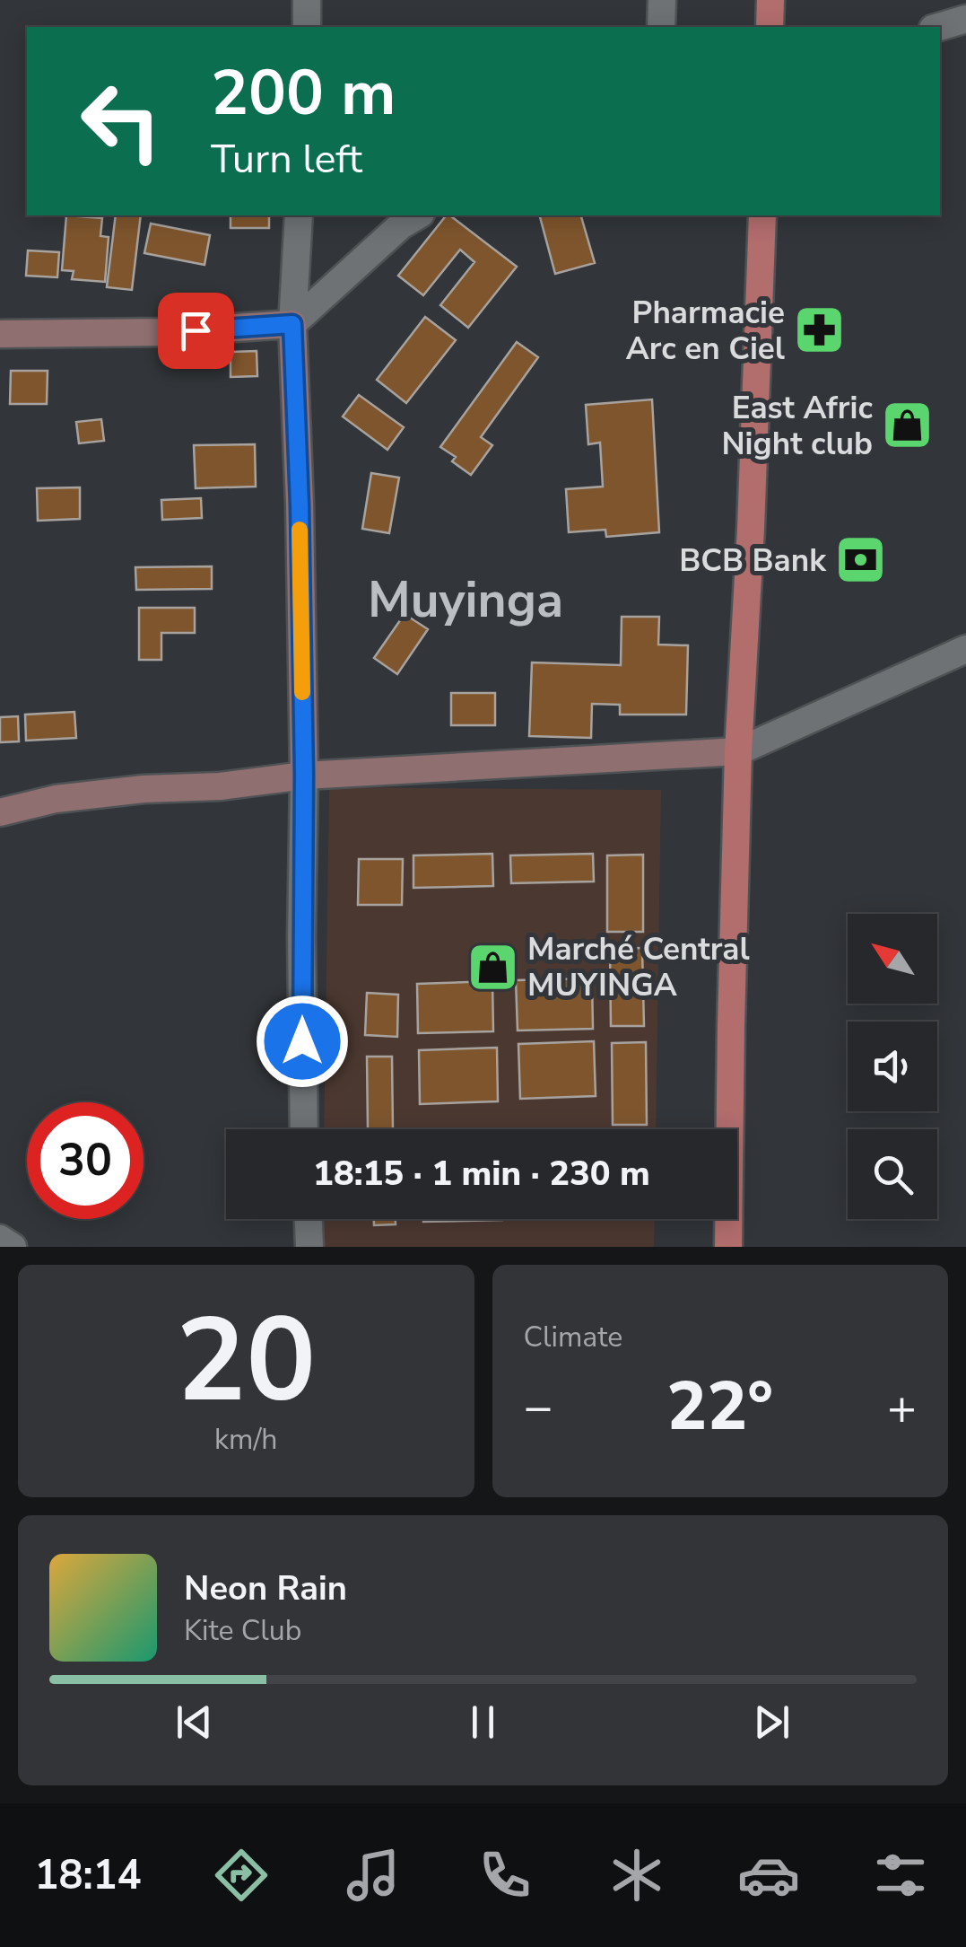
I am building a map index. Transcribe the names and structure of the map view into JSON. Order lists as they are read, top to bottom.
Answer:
{
  "districts": ["Muyinga"],
  "places": {
    "pharmacy": ["Pharmacie Arc en Ciel"],
    "shop": ["East Afric Night club", "Marché Central MUYINGA"],
    "bank": ["BCB Bank"]
  },
  "north": "top left",
  "page": {
    "turn": ["200 m", "Turn left"],
    "limit": "30",
    "trip": "18:15 · 1 min · 230 m",
    "tile": [
      ["20", "km/h"],
      "Climate"
    ],
    "heat": ["−", "22°", "+"],
    "song": ["Neon Rain", "Kite Club"],
    "tabs": "18:14"
  }
}
